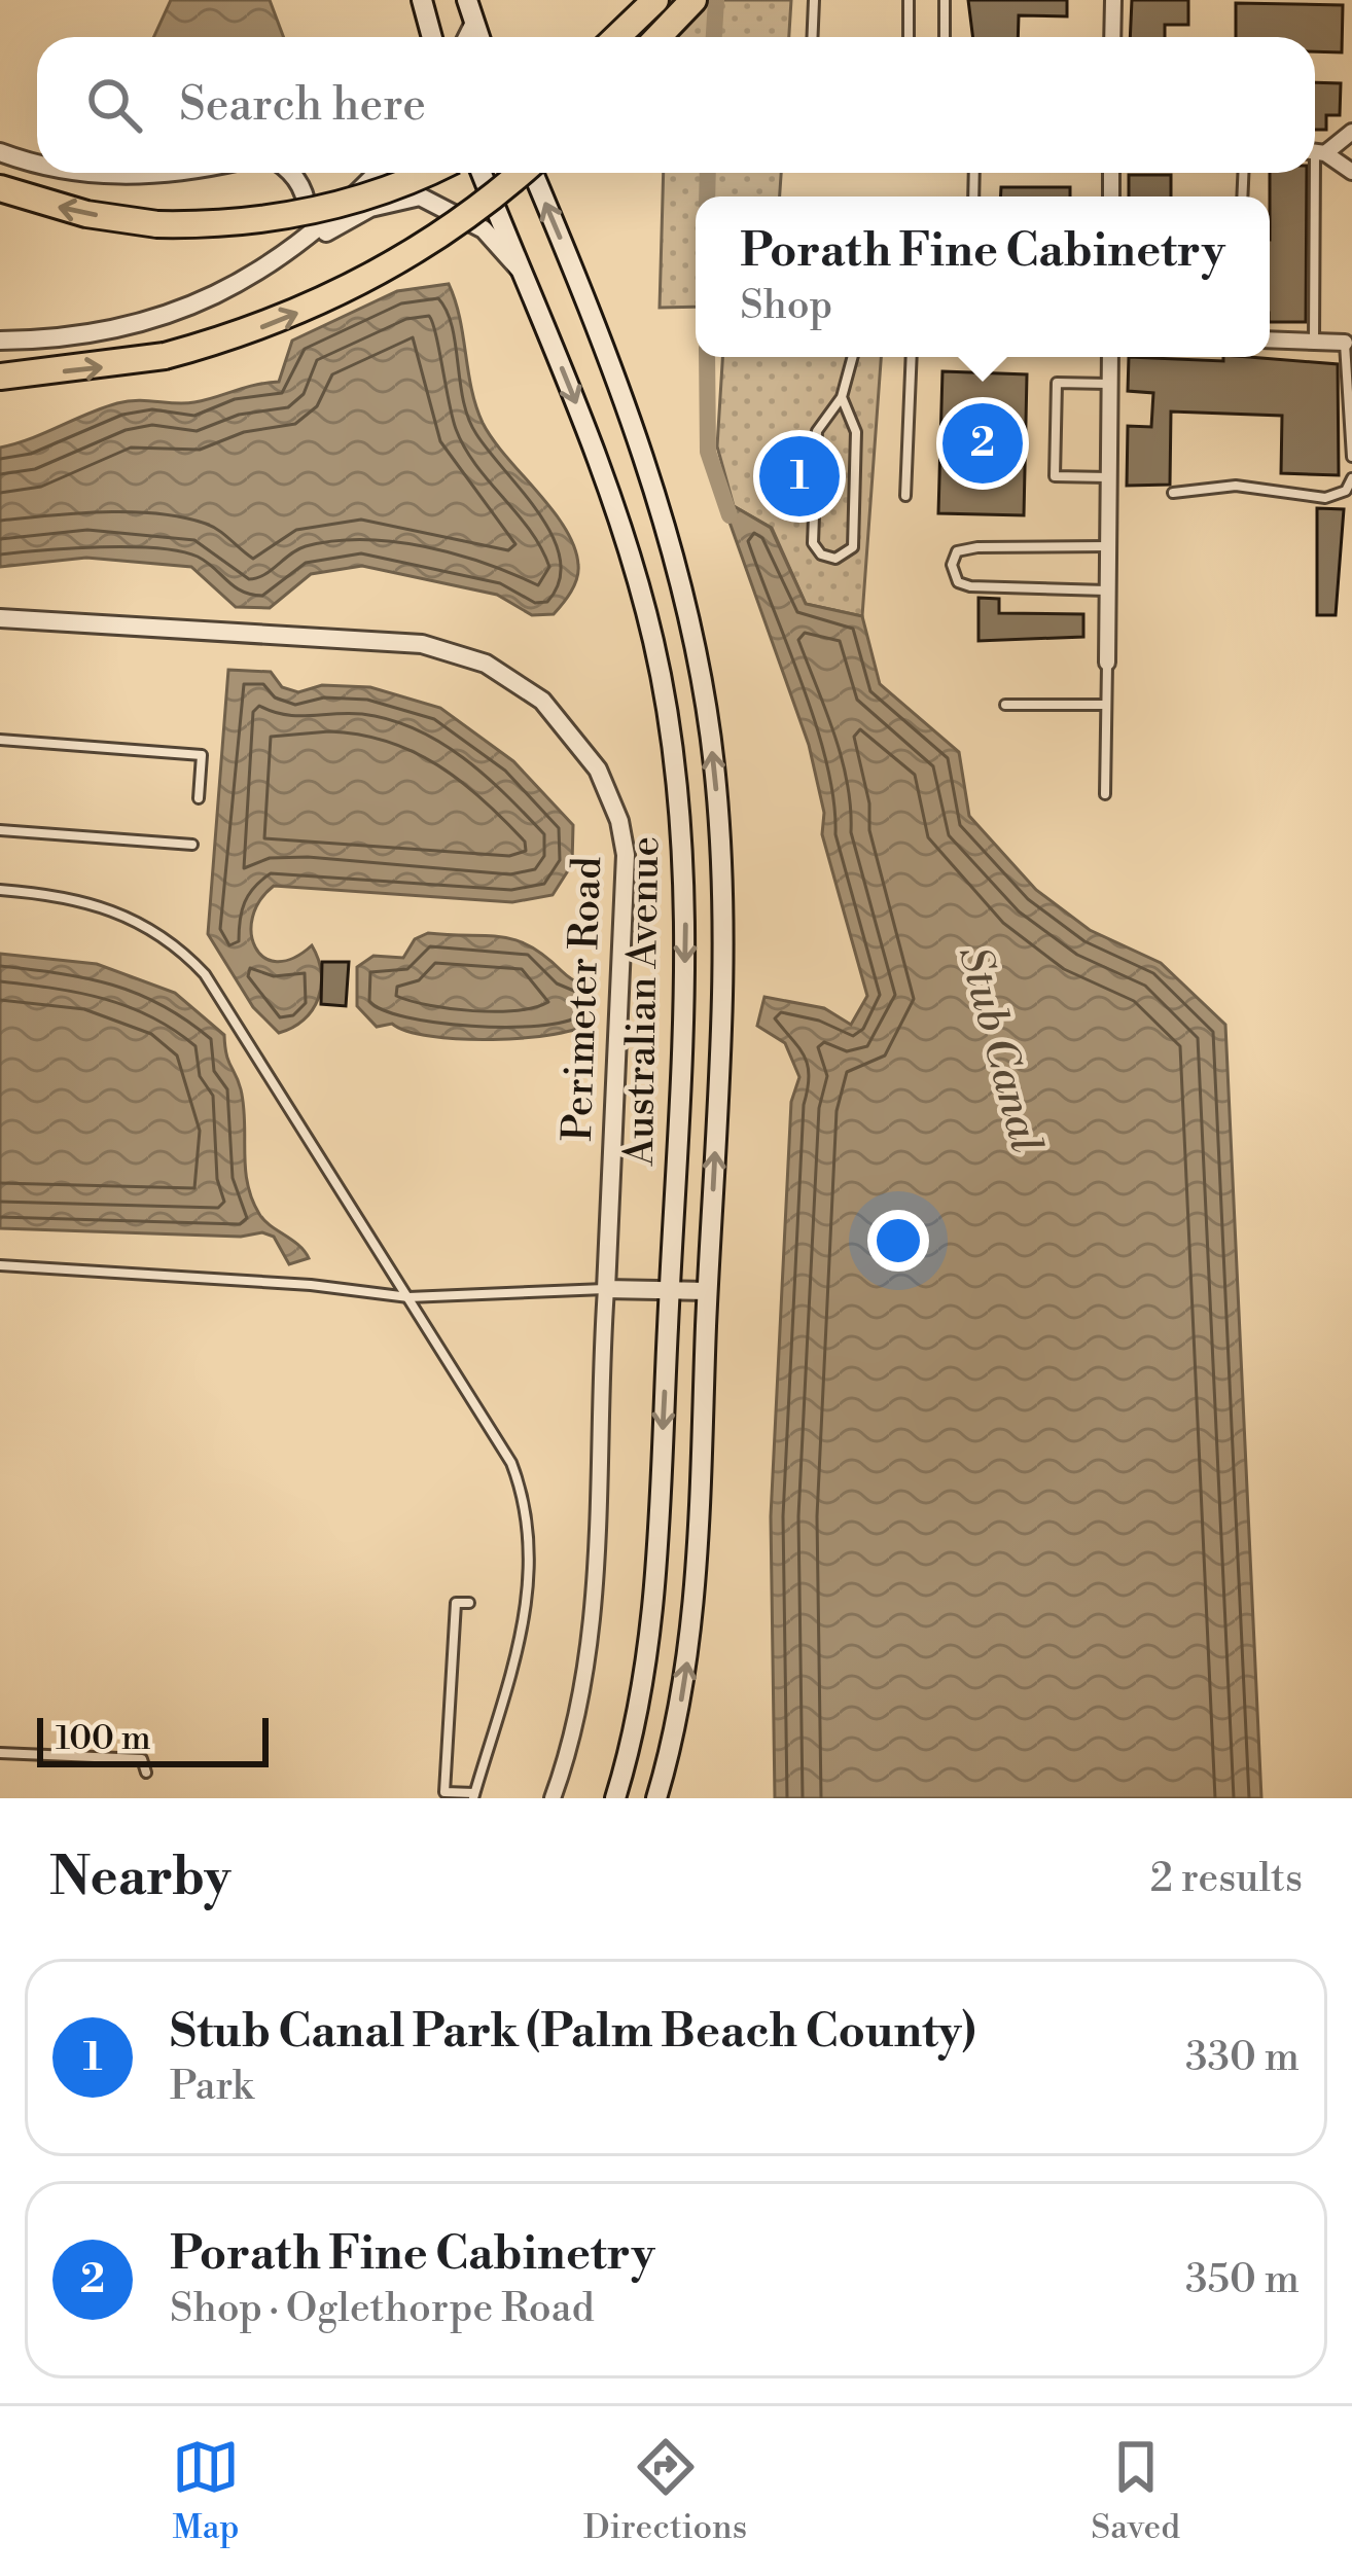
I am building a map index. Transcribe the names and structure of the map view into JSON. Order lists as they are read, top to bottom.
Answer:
{
  "streets": {
    "main road": ["Australian Avenue"],
    "street": ["Perimeter Road"]
  },
  "water": ["Stub Canal"],
  "scale_bar": "100 m",
  "page": {
    "search": "Search here",
    "popup": ["Porath Fine Cabinetry", "Shop"],
    "pins": ["2", "1"],
    "scale": "100 m",
    "heading": ["Nearby", "2 results"],
    "list": [
      {
        "mark": "1",
        "name": "Stub Canal Park (Palm Beach County)",
        "note": "Park",
        "value": "330 m"
      },
      {
        "mark": "2",
        "name": "Porath Fine Cabinetry",
        "note": "Shop · Oglethorpe Road",
        "value": "350 m"
      }
    ],
    "nav": ["Map", "Directions", "Saved"]
  }
}
